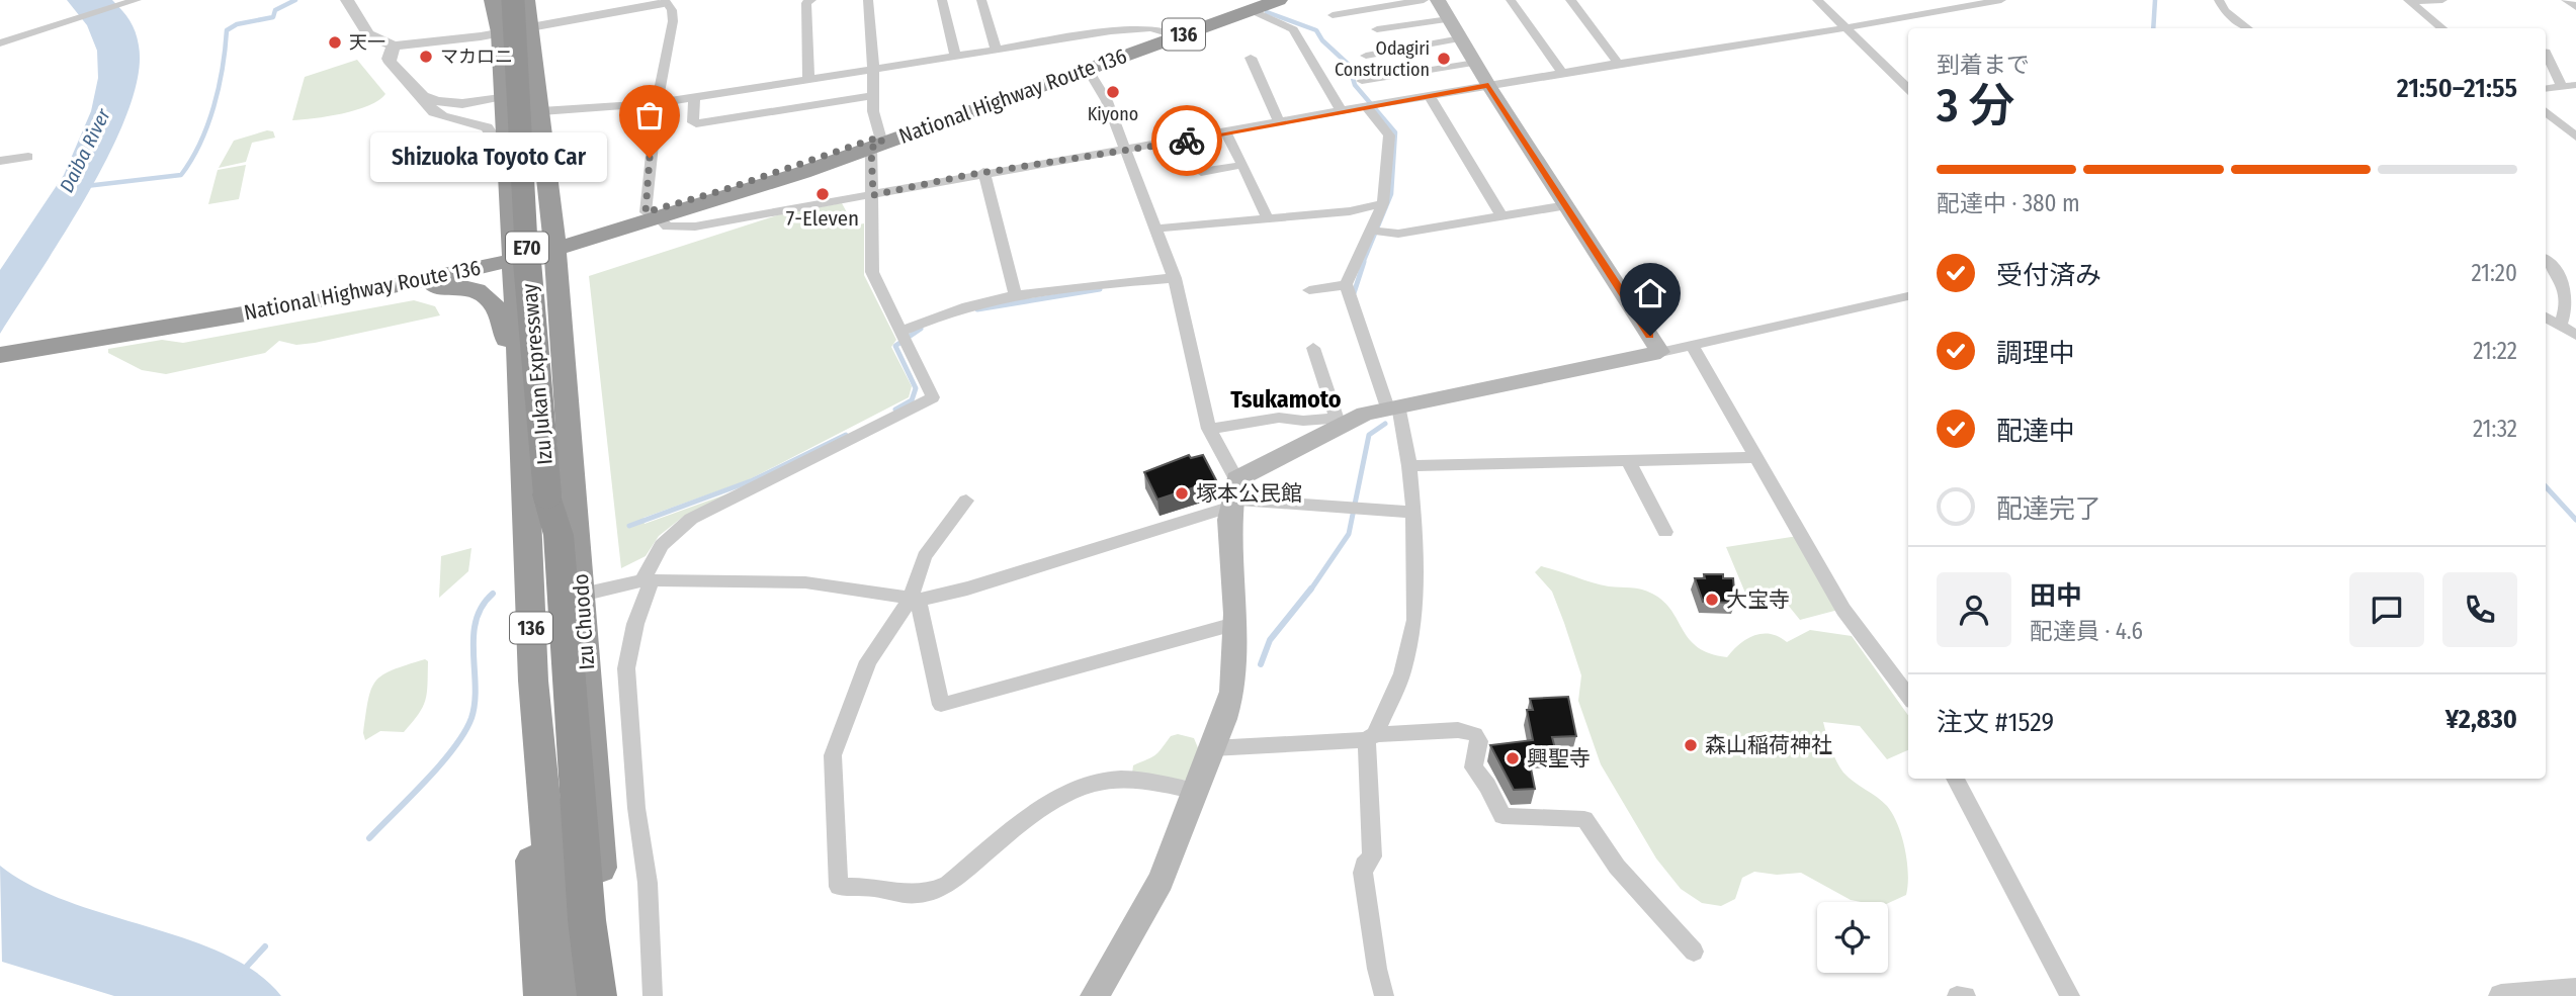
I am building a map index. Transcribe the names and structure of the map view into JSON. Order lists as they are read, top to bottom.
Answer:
{
  "streets": {
    "highway": [
      "136",
      "National Highway Route 136",
      "E70",
      "Izu Jukan Expressway",
      "Izu Chuodo"
    ]
  },
  "crossings": [
    ["136", "National Highway Route 136"],
    ["136", "Izu Chuodo"],
    ["National Highway Route 136", "Izu Chuodo"]
  ],
  "districts": ["Tsukamoto"],
  "water": ["Daiba River"],
  "places": [
    "天一",
    "マカロニ",
    "Odagiri Construction",
    "Kiyono",
    "Shizuoka Toyoto Car",
    "7-Eleven",
    "塚本公民館",
    "大宝寺",
    "森山稲荷神社",
    "興聖寺"
  ],
  "page": {
    "heading": ["3 分", "到着まで", "21:50–21:55"],
    "panel": [
      "田中",
      "配達員 · 4.6",
      "注文 #1529",
      "¥2,830"
    ],
    "bubble": "Shizuoka Toyoto Car",
    "bar": "配達中 · 380 m",
    "list": [
      ["受付済み", "21:20"],
      ["調理中", "21:22"],
      ["配達中", "21:32"],
      "配達完了"
    ]
  }
}
